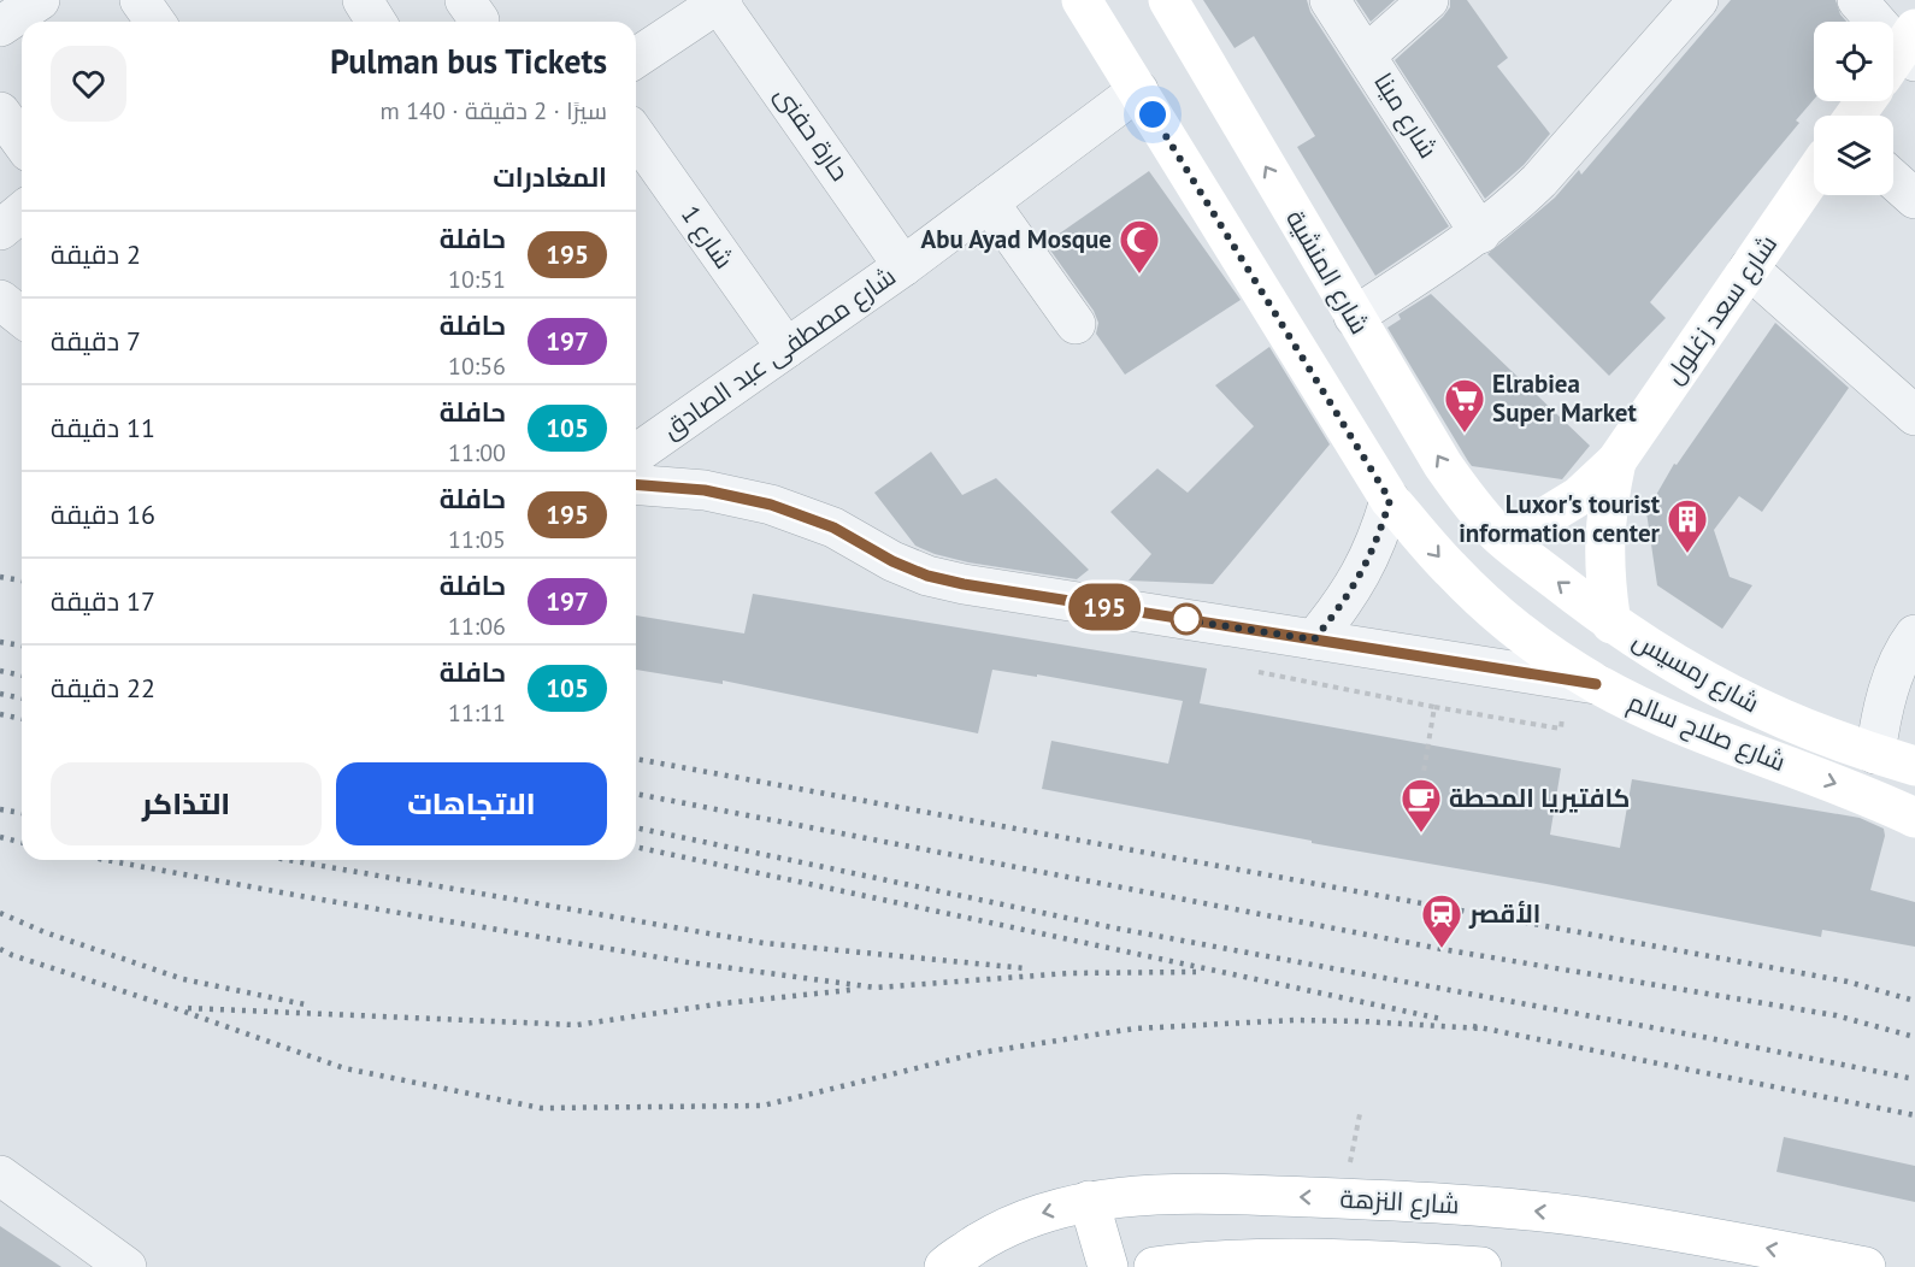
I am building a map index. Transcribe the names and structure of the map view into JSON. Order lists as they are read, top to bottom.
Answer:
{
  "streets": {
    "main road": [
      "شارع المنشية",
      "شارع سعد زغلول",
      "شارع رمسيس",
      "شارع صلاح سالم",
      "شارع النزهة"
    ],
    "street": [
      "شارع مينا",
      "حارة حفنى",
      "شارع 1",
      "شارع مصطفى عبد الصادق"
    ]
  },
  "crossings": [
    ["حارة حفنى", "شارع مصطفى عبد الصادق"],
    ["شارع 1", "شارع مصطفى عبد الصادق"],
    ["شارع المنشية", "شارع سعد زغلول"],
    ["شارع المنشية", "شارع رمسيس"],
    ["شارع سعد زغلول", "شارع رمسيس"]
  ],
  "one_way": ["شارع صلاح سالم"],
  "places": {
    "mosque": ["Abu Ayad Mosque"],
    "supermarket": ["Elrabiea Super Market"],
    "building": ["Luxor's tourist information center"],
    "cafe": ["كافتيريا المحطة"],
    "station": ["الأقصر"]
  },
  "lines": ["bus line 195"],
  "page": {
    "on_map": "195",
    "heading": [
      ["Pulman bus Tickets", "سيرًا · 2 دقيقة · 140 m"],
      "المغادرات"
    ],
    "list": [
      {
        "mark": "195",
        "name": "حافلة",
        "note": "10:51",
        "value": "2 دقيقة"
      },
      {
        "mark": "197",
        "name": "حافلة",
        "note": "10:56",
        "value": "7 دقيقة"
      },
      {
        "mark": "105",
        "name": "حافلة",
        "note": "11:00",
        "value": "11 دقيقة"
      },
      {
        "mark": "195",
        "name": "حافلة",
        "note": "11:05",
        "value": "16 دقيقة"
      },
      {
        "mark": "197",
        "name": "حافلة",
        "note": "11:06",
        "value": "17 دقيقة"
      },
      {
        "mark": "105",
        "name": "حافلة",
        "note": "11:11",
        "value": "22 دقيقة"
      }
    ],
    "buttons": ["الاتجاهات", "التذاكر"]
  }
}
